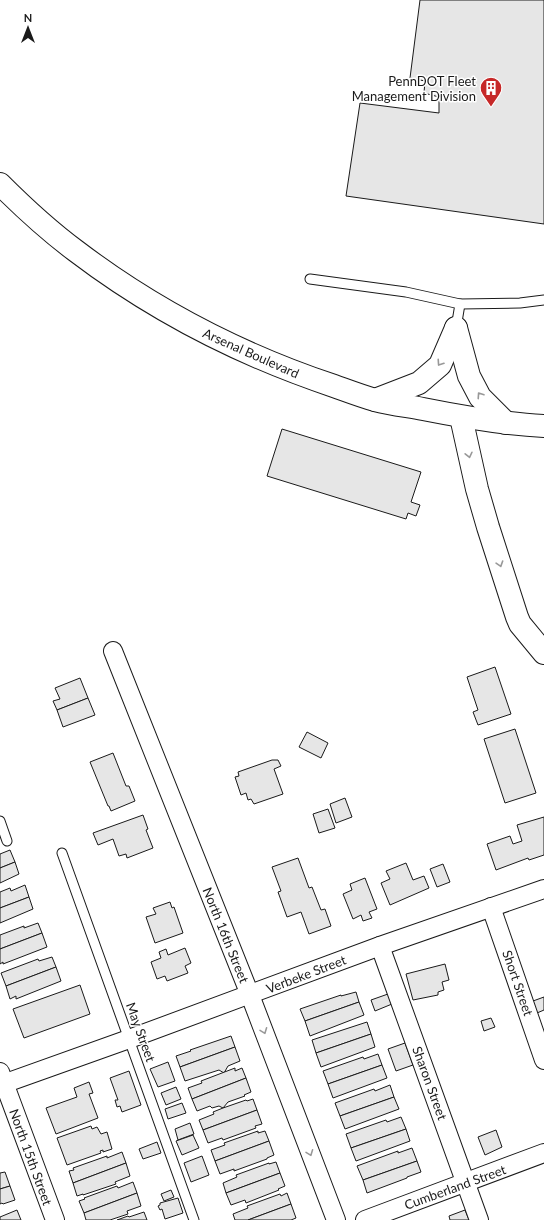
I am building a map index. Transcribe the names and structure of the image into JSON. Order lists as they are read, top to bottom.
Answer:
{
  "streets": {
    "main road": ["Arsenal Boulevard"],
    "street": [
      "North 16th Street",
      "Verbeke Street",
      "Short Street",
      "Sharon Street",
      "North 15th Street",
      "Cumberland Street"
    ],
    "lane": ["May Street"]
  },
  "crossings": [
    ["North 16th Street", "Verbeke Street"],
    ["Verbeke Street", "Short Street"],
    ["Verbeke Street", "May Street"],
    ["Verbeke Street", "Sharon Street"],
    ["Verbeke Street", "North 15th Street"],
    ["Sharon Street", "Cumberland Street"]
  ],
  "one_way": ["North 16th Street"],
  "places": {
    "building": ["PennDOT Fleet Management Division"]
  },
  "north": "top"
}
